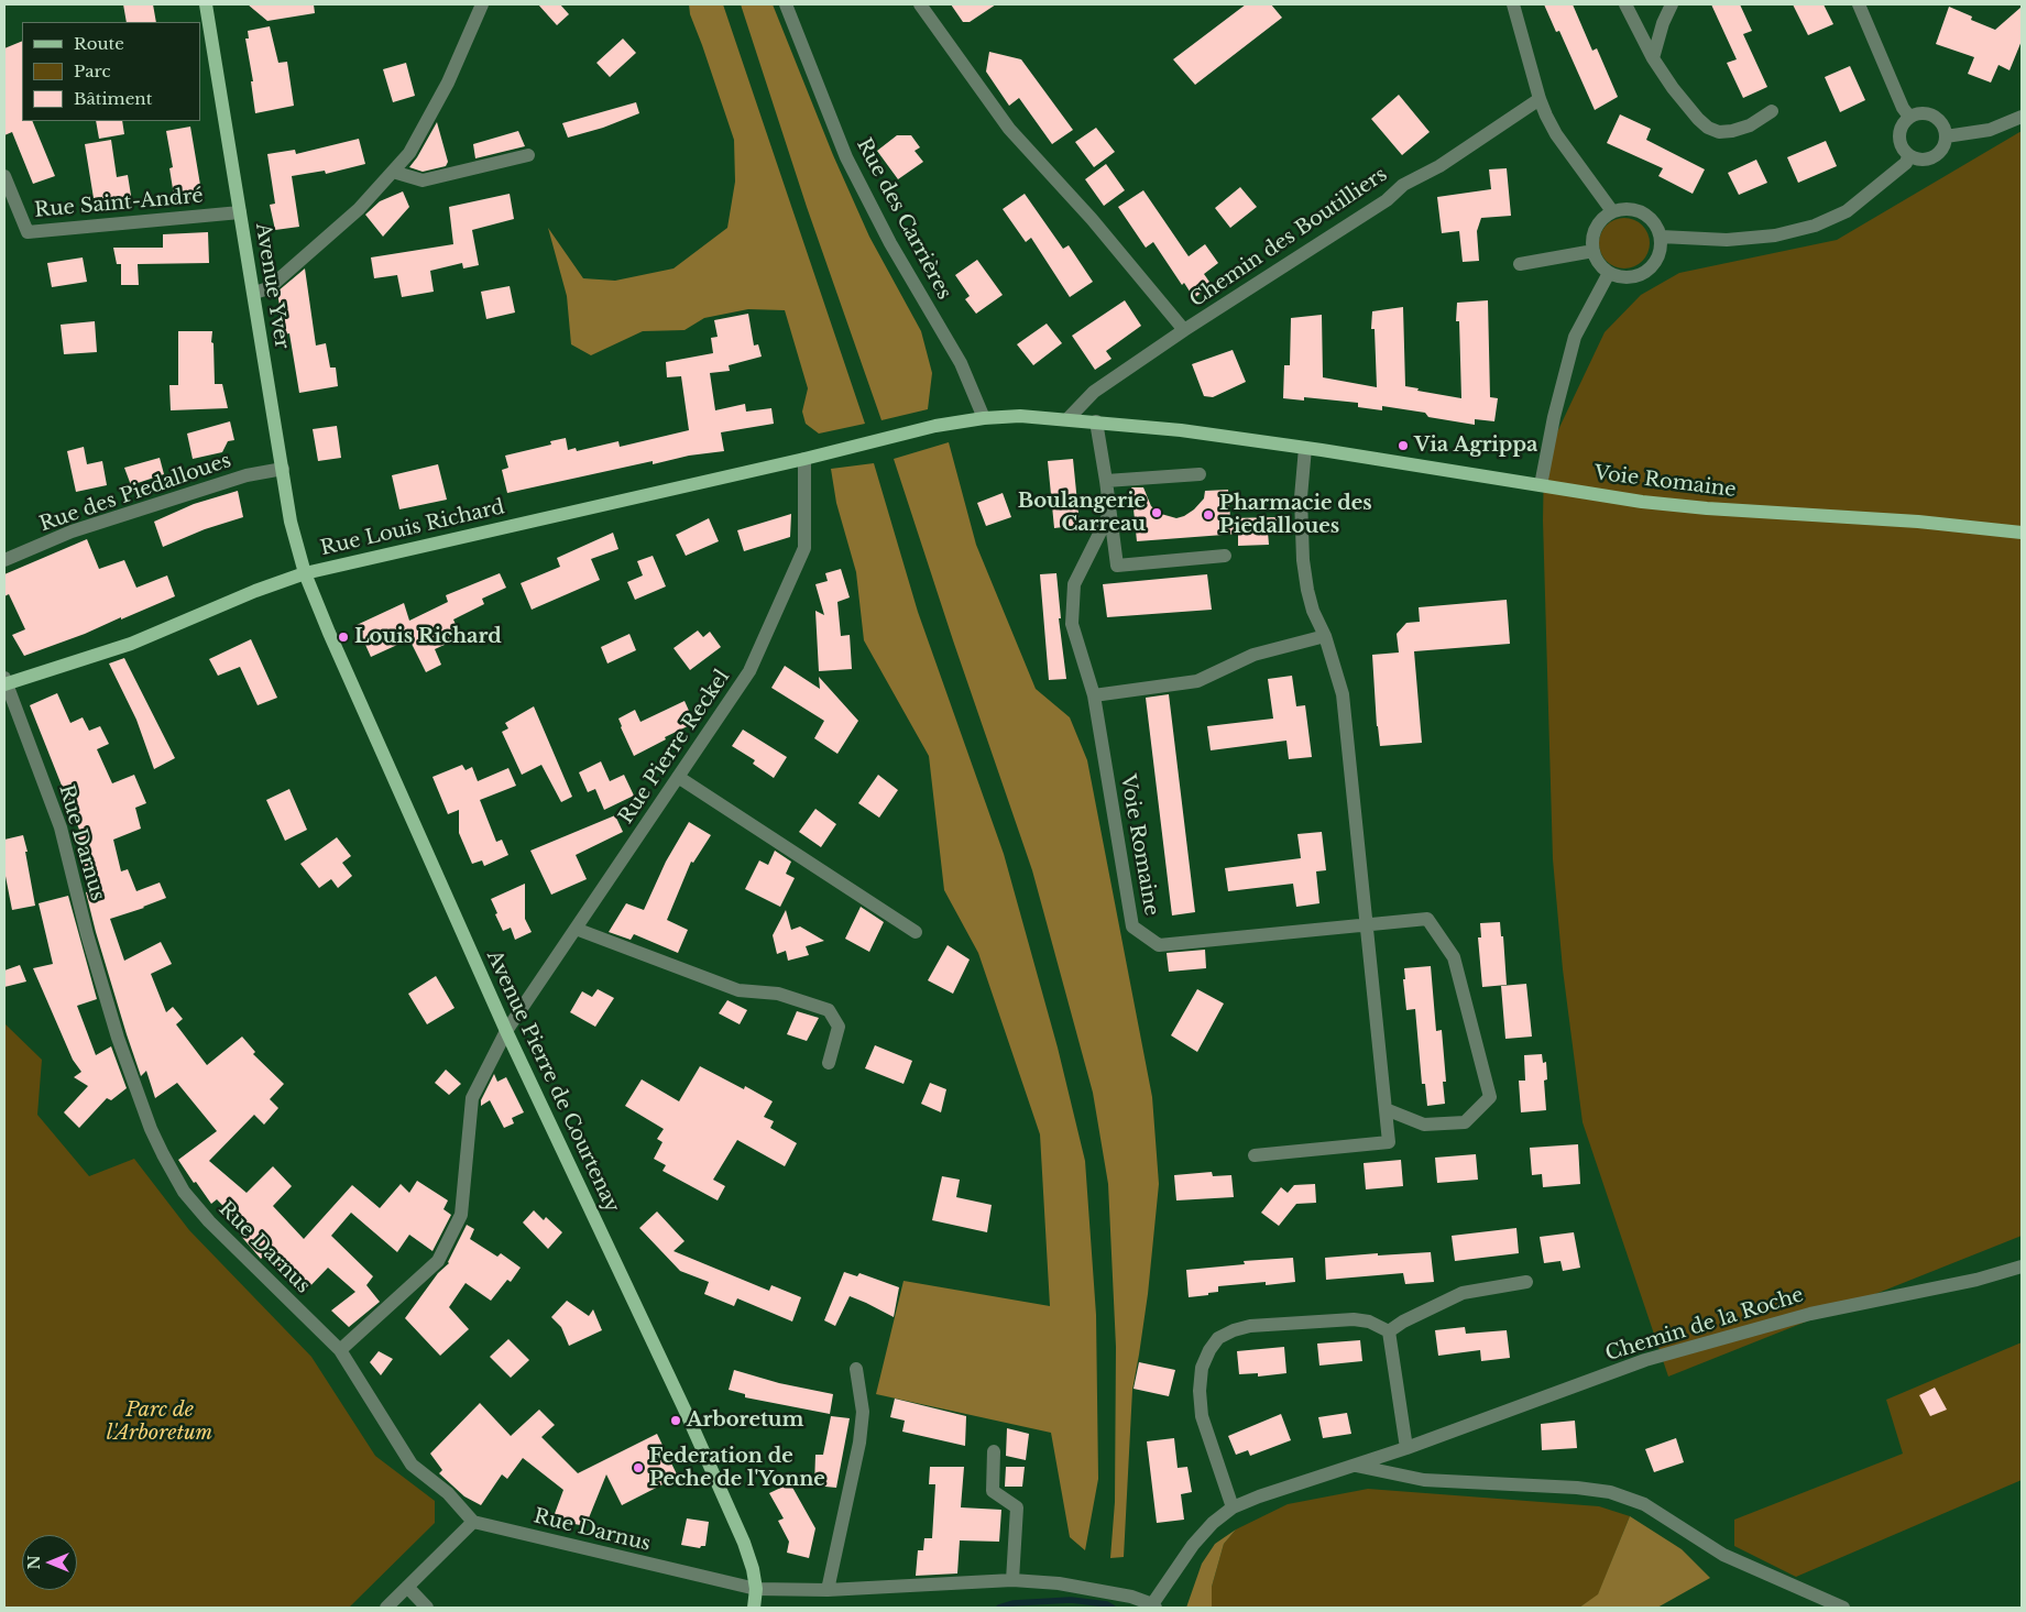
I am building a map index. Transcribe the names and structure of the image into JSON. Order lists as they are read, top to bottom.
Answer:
{
  "streets": {
    "main road": [
      "Avenue Yver",
      "Voie Romaine",
      "Rue Louis Richard",
      "Avenue Pierre de Courtenay"
    ],
    "street": [
      "Rue Saint-André",
      "Rue des Carrières",
      "Chemin des Boutilliers",
      "Rue des Piedalloues",
      "Rue Pierre Reckel",
      "Rue Darnus",
      "Chemin de la Roche"
    ]
  },
  "crossings": [
    ["Rue Saint-André", "Avenue Yver"],
    ["Rue des Carrières", "Voie Romaine"],
    ["Chemin des Boutilliers", "Voie Romaine"],
    ["Avenue Yver", "Rue des Piedalloues"],
    ["Avenue Yver", "Rue Louis Richard"],
    ["Avenue Yver", "Avenue Pierre de Courtenay"],
    ["Voie Romaine", "Rue Louis Richard"],
    ["Rue Louis Richard", "Rue Pierre Reckel"],
    ["Rue Louis Richard", "Rue Darnus"],
    ["Rue Louis Richard", "Avenue Pierre de Courtenay"],
    ["Rue Pierre Reckel", "Rue Darnus"],
    ["Rue Pierre Reckel", "Avenue Pierre de Courtenay"],
    ["Rue Darnus", "Avenue Pierre de Courtenay"],
    ["Rue Darnus", "Chemin de la Roche"]
  ],
  "parks": ["Parc de l'Arboretum"],
  "places": [
    "Via Agrippa",
    "Boulangerie Carreau",
    "Pharmacie des Piedalloues",
    "Louis Richard",
    "Arboretum",
    "Federation de Peche de l'Yonne"
  ],
  "legend": ["Route", "Parc", "Bâtiment"],
  "north": "left"
}
